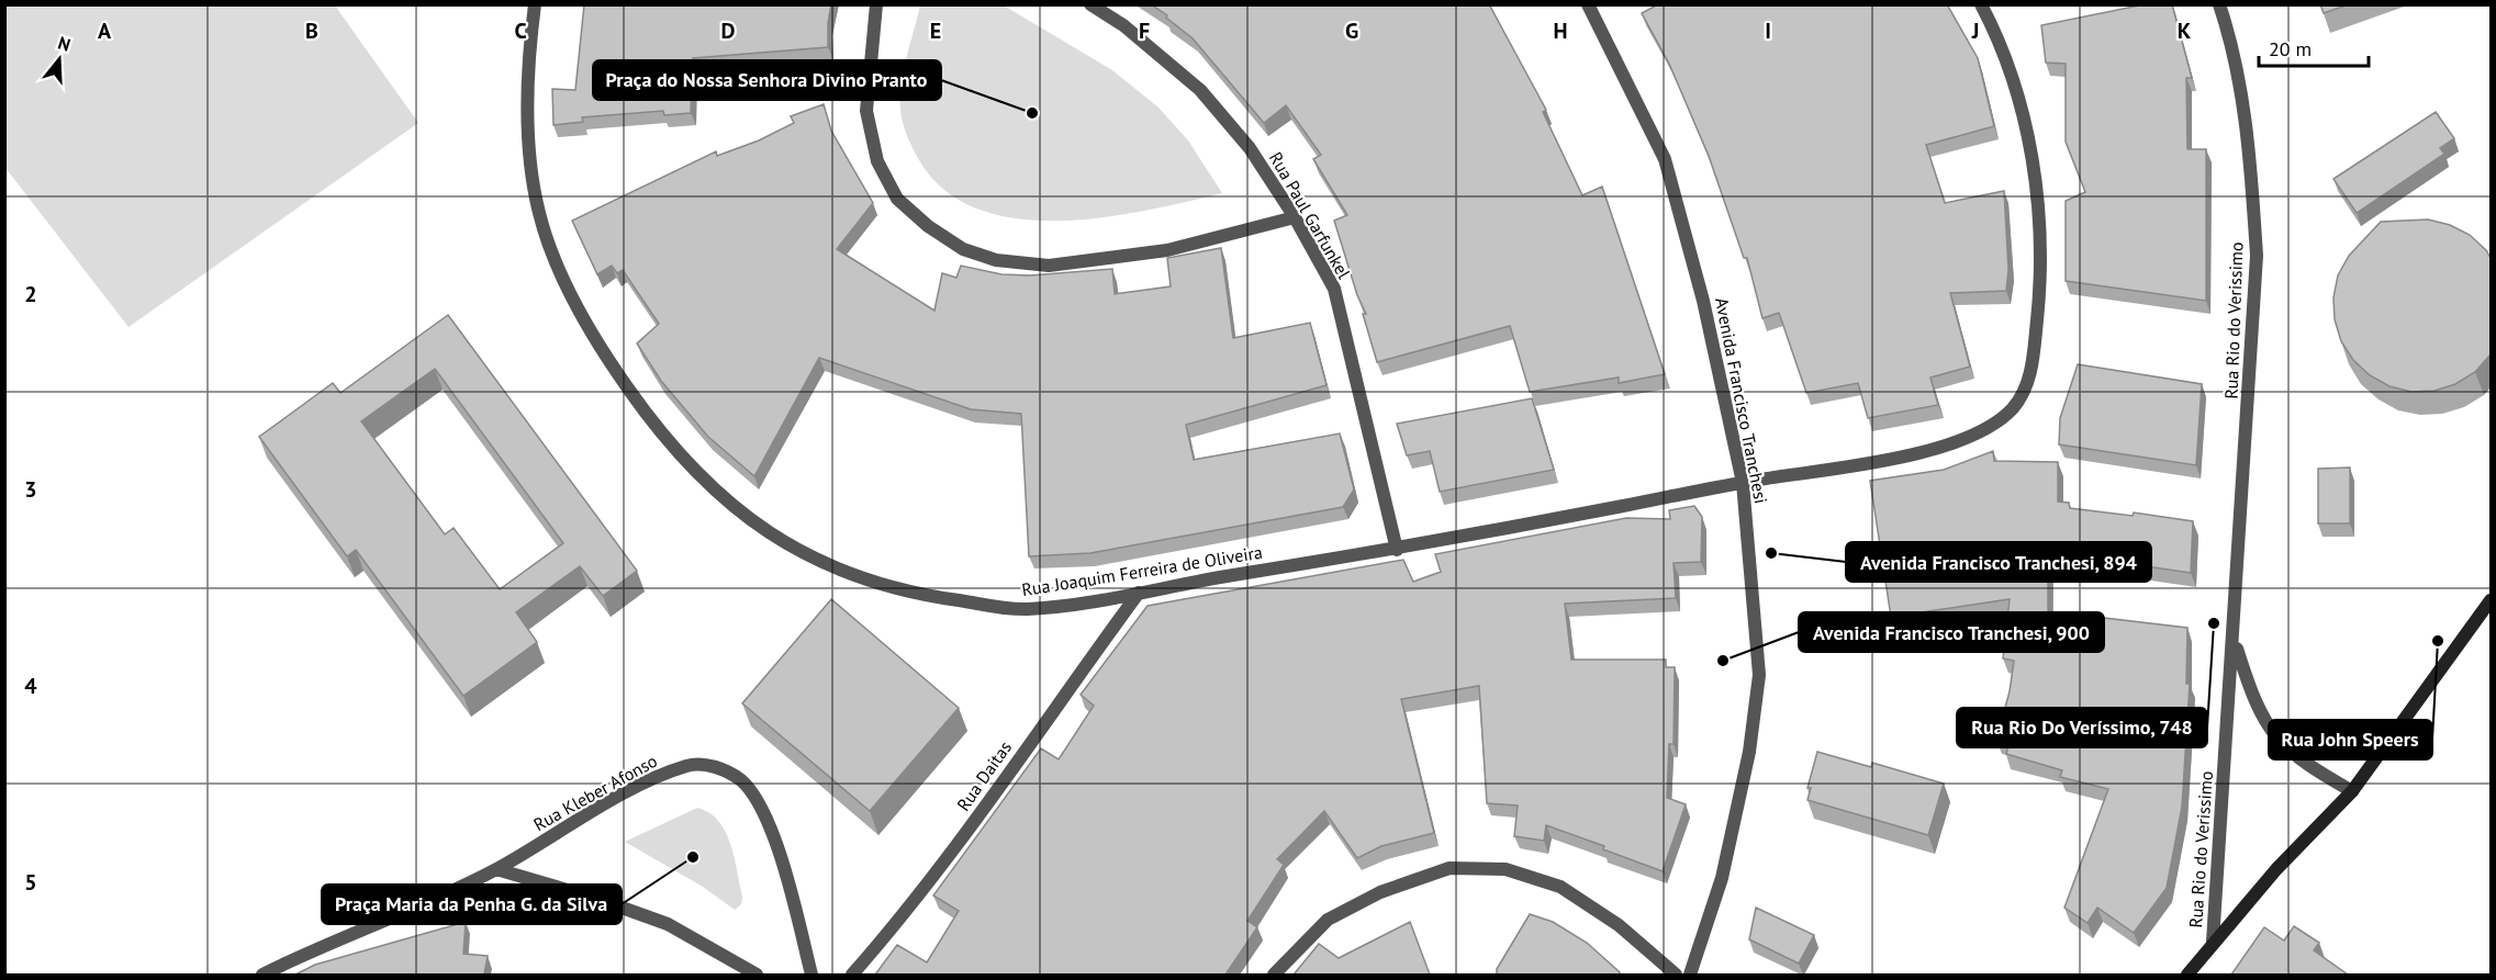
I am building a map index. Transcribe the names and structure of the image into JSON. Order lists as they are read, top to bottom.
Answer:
{
  "streets": {
    "street": [
      "Rua Paul Garfunkel",
      "Rua Rio do Verissimo",
      "Avenida Francisco Tranchesi",
      "Rua Joaquim Ferreira de Oliveira",
      "Rua Daitas",
      "Rua Kleber Afonso"
    ]
  },
  "crossings": [
    ["Rua Paul Garfunkel", "Rua Joaquim Ferreira de Oliveira"],
    ["Avenida Francisco Tranchesi", "Rua Joaquim Ferreira de Oliveira"],
    ["Rua Joaquim Ferreira de Oliveira", "Rua Daitas"]
  ],
  "places": [
    "Praça do Nossa Senhora Divino Pranto",
    "Avenida Francisco Tranchesi, 894",
    "Rua Rio Do Veríssimo, 748",
    "Rua John Speers",
    "Avenida Francisco Tranchesi, 900",
    "Praça Maria da Penha G. da Silva"
  ],
  "scale_bar": "20 m",
  "north": "top",
  "grid": {
    "columns": [
      "A",
      "B",
      "C",
      "D",
      "E",
      "F",
      "G",
      "H",
      "I",
      "J",
      "K"
    ],
    "rows": [
      "2",
      "3",
      "4",
      "5"
    ]
  }
}
